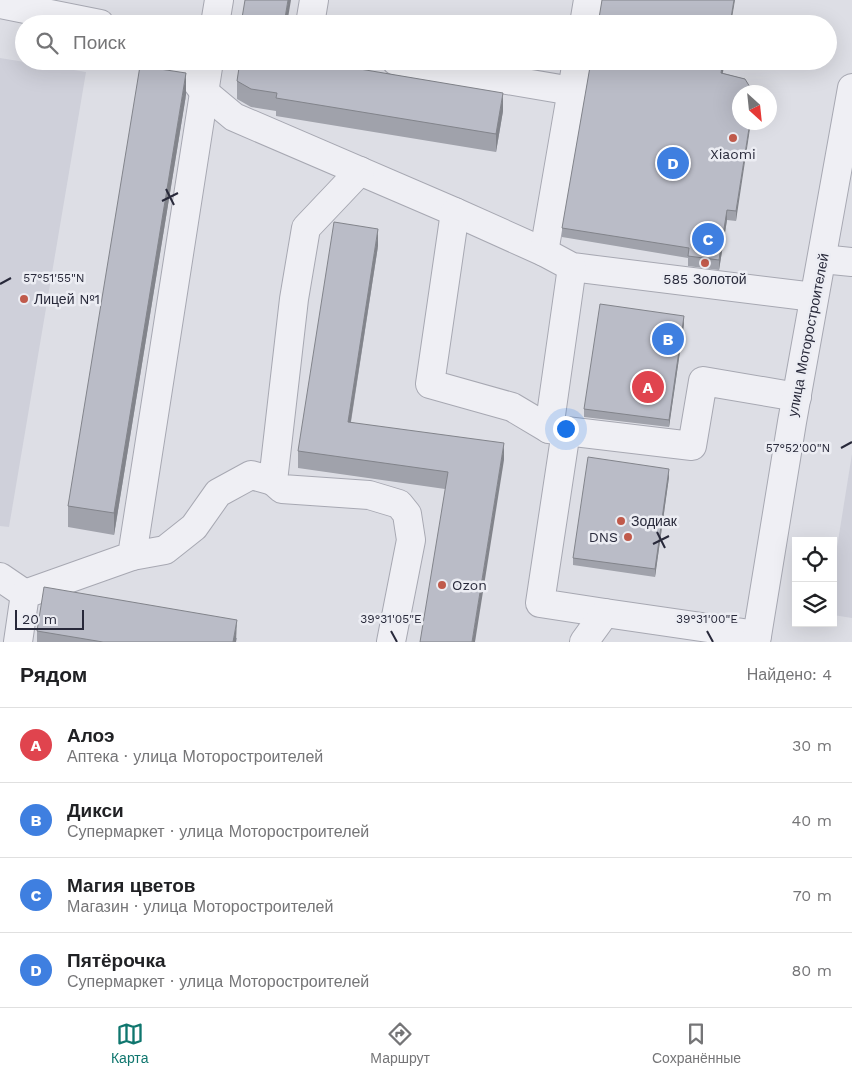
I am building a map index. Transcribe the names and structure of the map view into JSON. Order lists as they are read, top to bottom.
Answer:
{
  "streets": {
    "street": ["улица Моторостроителей"]
  },
  "places": [
    "Xiaomi",
    "585 Золотой",
    "Лицей №1",
    "Зодиак",
    "DNS",
    "Ozon"
  ],
  "scale_bar": "20 m",
  "north": "bottom right",
  "page": {
    "search": "Поиск",
    "pins": [
      "D",
      "C",
      "B",
      "A"
    ],
    "scale": "20 m",
    "heading": ["Рядом", "Найдено: 4"],
    "list": [
      {
        "mark": "A",
        "name": "Алоэ",
        "note": "Аптека · улица Моторостроителей",
        "value": "30 m"
      },
      {
        "mark": "B",
        "name": "Дикси",
        "note": "Супермаркет · улица Моторостроителей",
        "value": "40 m"
      },
      {
        "mark": "C",
        "name": "Магия цветов",
        "note": "Магазин · улица Моторостроителей",
        "value": "70 m"
      },
      {
        "mark": "D",
        "name": "Пятёрочка",
        "note": "Супермаркет · улица Моторостроителей",
        "value": "80 m"
      }
    ],
    "nav": ["Карта", "Маршрут", "Сохранённые"]
  },
  "coordinates": [
    "57°51'55\"N",
    "57°52'00\"N",
    "39°31'05\"E",
    "39°31'00\"E"
  ]
}
